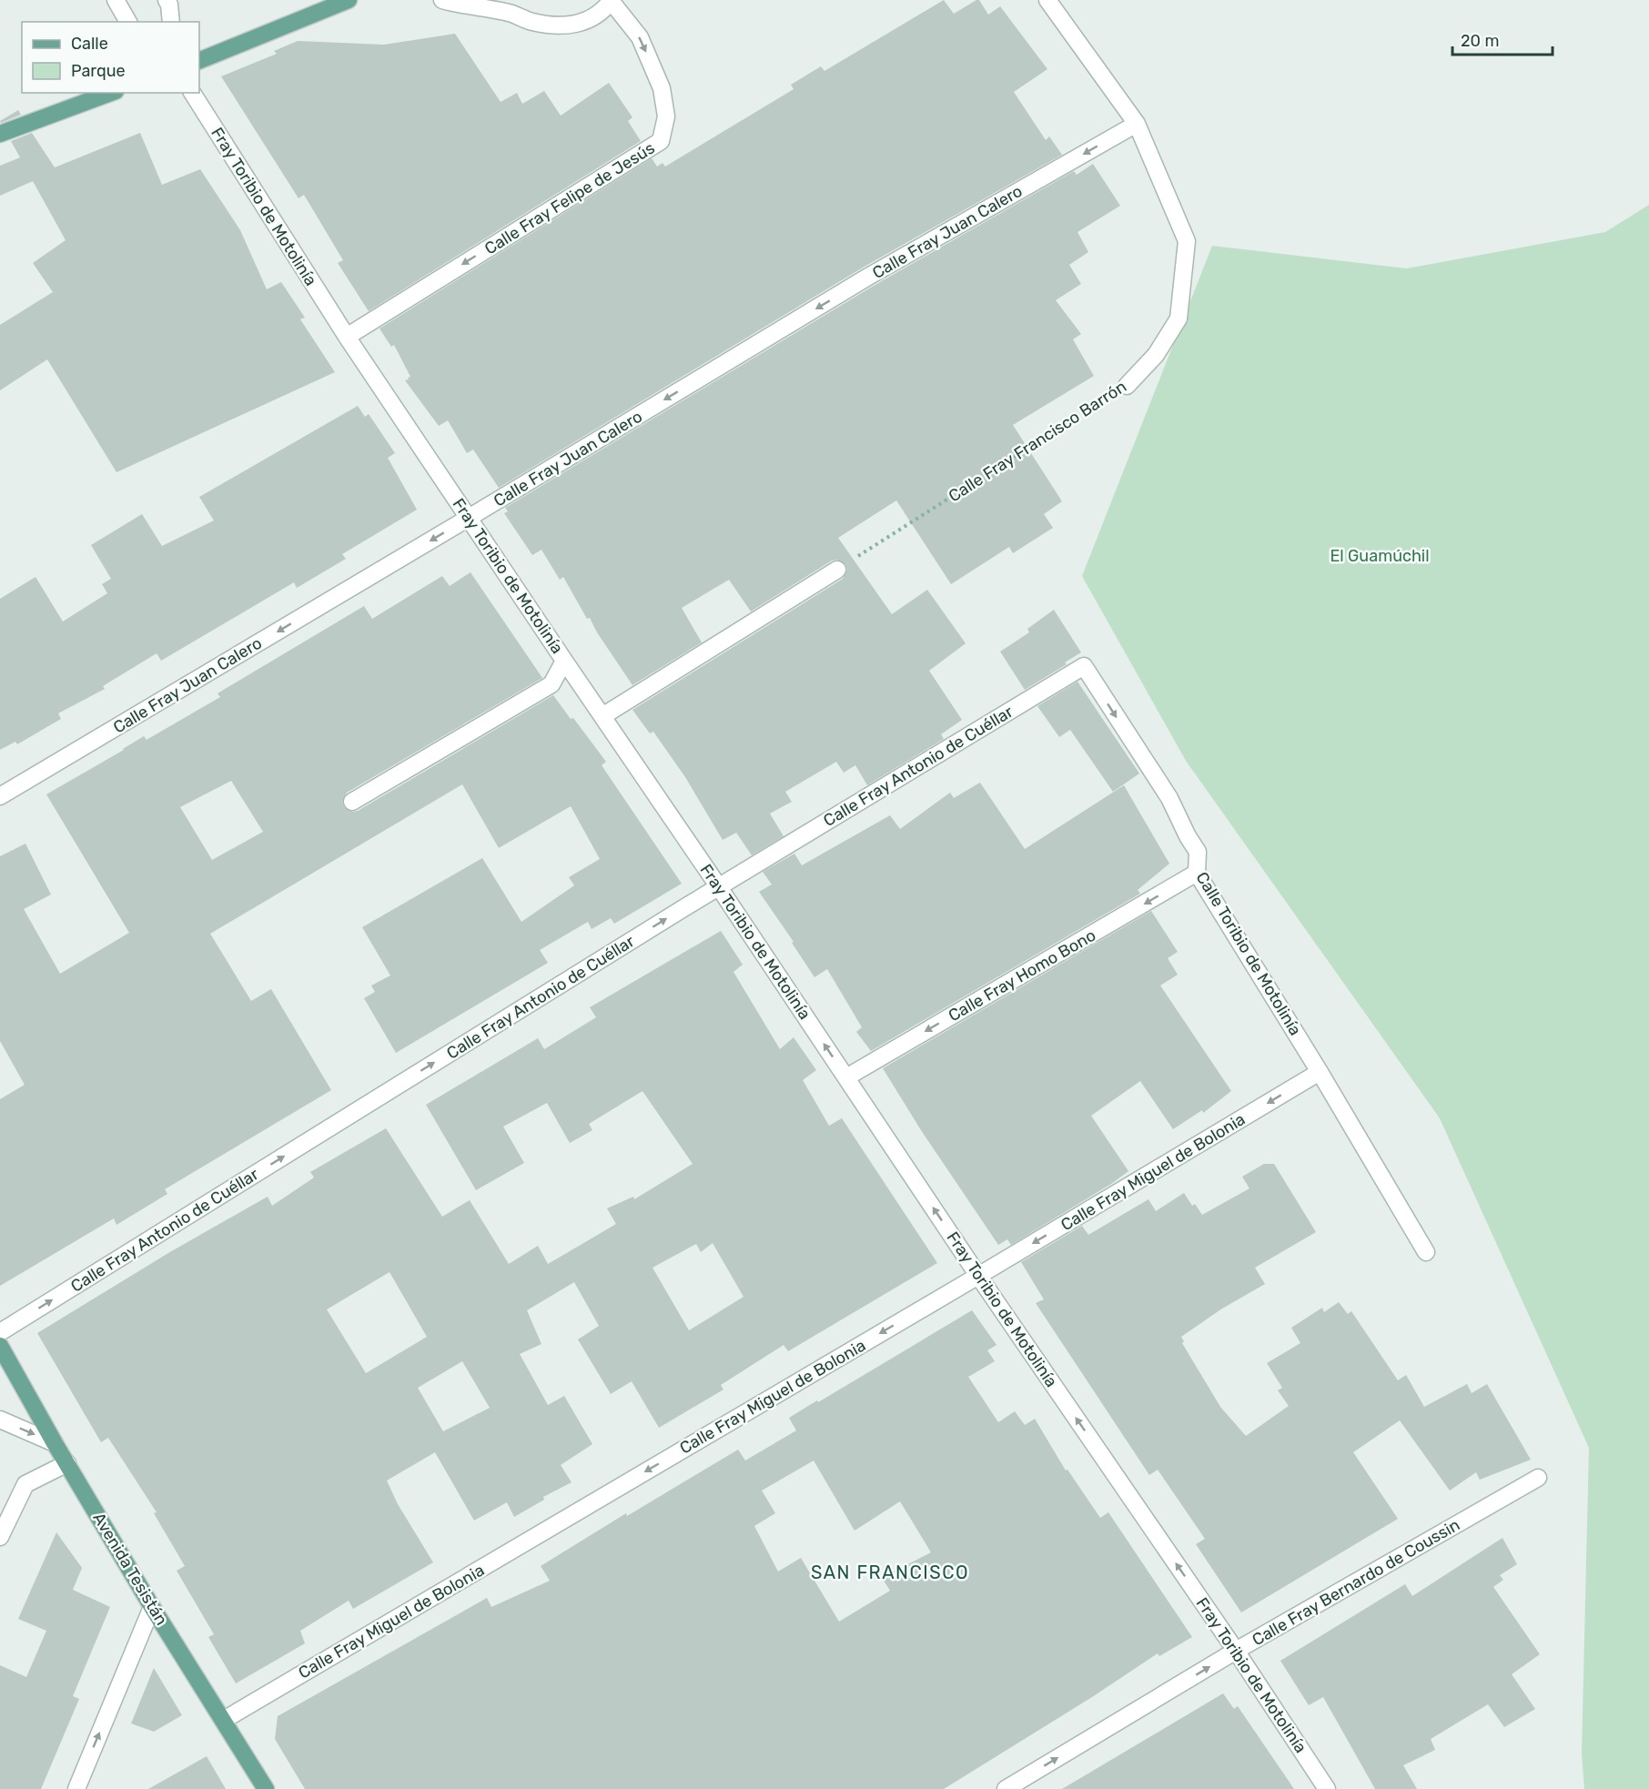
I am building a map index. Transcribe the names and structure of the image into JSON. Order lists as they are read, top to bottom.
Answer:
{
  "streets": {
    "main road": ["Avenida Tesistán"],
    "street": [
      "Calle Fray Felipe de Jesús",
      "Fray Toribio de Motolinía",
      "Calle Fray Juan Calero",
      "Calle Fray Francisco Barrón",
      "Calle Fray Antonio de Cuéllar",
      "Calle Toribio de Motolinía",
      "Calle Fray Homo Bono",
      "Calle Fray Miguel de Bolonia",
      "Calle Fray Bernardo de Coussin"
    ]
  },
  "crossings": [
    ["Calle Fray Felipe de Jesús", "Fray Toribio de Motolinía"],
    ["Fray Toribio de Motolinía", "Calle Fray Juan Calero"],
    ["Fray Toribio de Motolinía", "Calle Fray Antonio de Cuéllar"],
    ["Fray Toribio de Motolinía", "Calle Fray Homo Bono"],
    ["Fray Toribio de Motolinía", "Calle Fray Miguel de Bolonia"],
    ["Fray Toribio de Motolinía", "Calle Fray Bernardo de Coussin"],
    ["Calle Fray Juan Calero", "Calle Fray Francisco Barrón"],
    ["Calle Fray Antonio de Cuéllar", "Calle Toribio de Motolinía"],
    ["Calle Toribio de Motolinía", "Calle Fray Homo Bono"],
    ["Calle Toribio de Motolinía", "Calle Fray Miguel de Bolonia"],
    ["Calle Fray Miguel de Bolonia", "Avenida Tesistán"]
  ],
  "one_way": [
    "Calle Fray Felipe de Jesús",
    "Fray Toribio de Motolinía",
    "Calle Fray Juan Calero",
    "Calle Fray Antonio de Cuéllar",
    "Calle Fray Homo Bono",
    "Calle Fray Miguel de Bolonia",
    "Calle Fray Bernardo de Coussin"
  ],
  "districts": ["SAN FRANCISCO"],
  "parks": ["El Guamúchil"],
  "legend": ["Calle", "Parque"],
  "scale_bar": "20 m"
}
